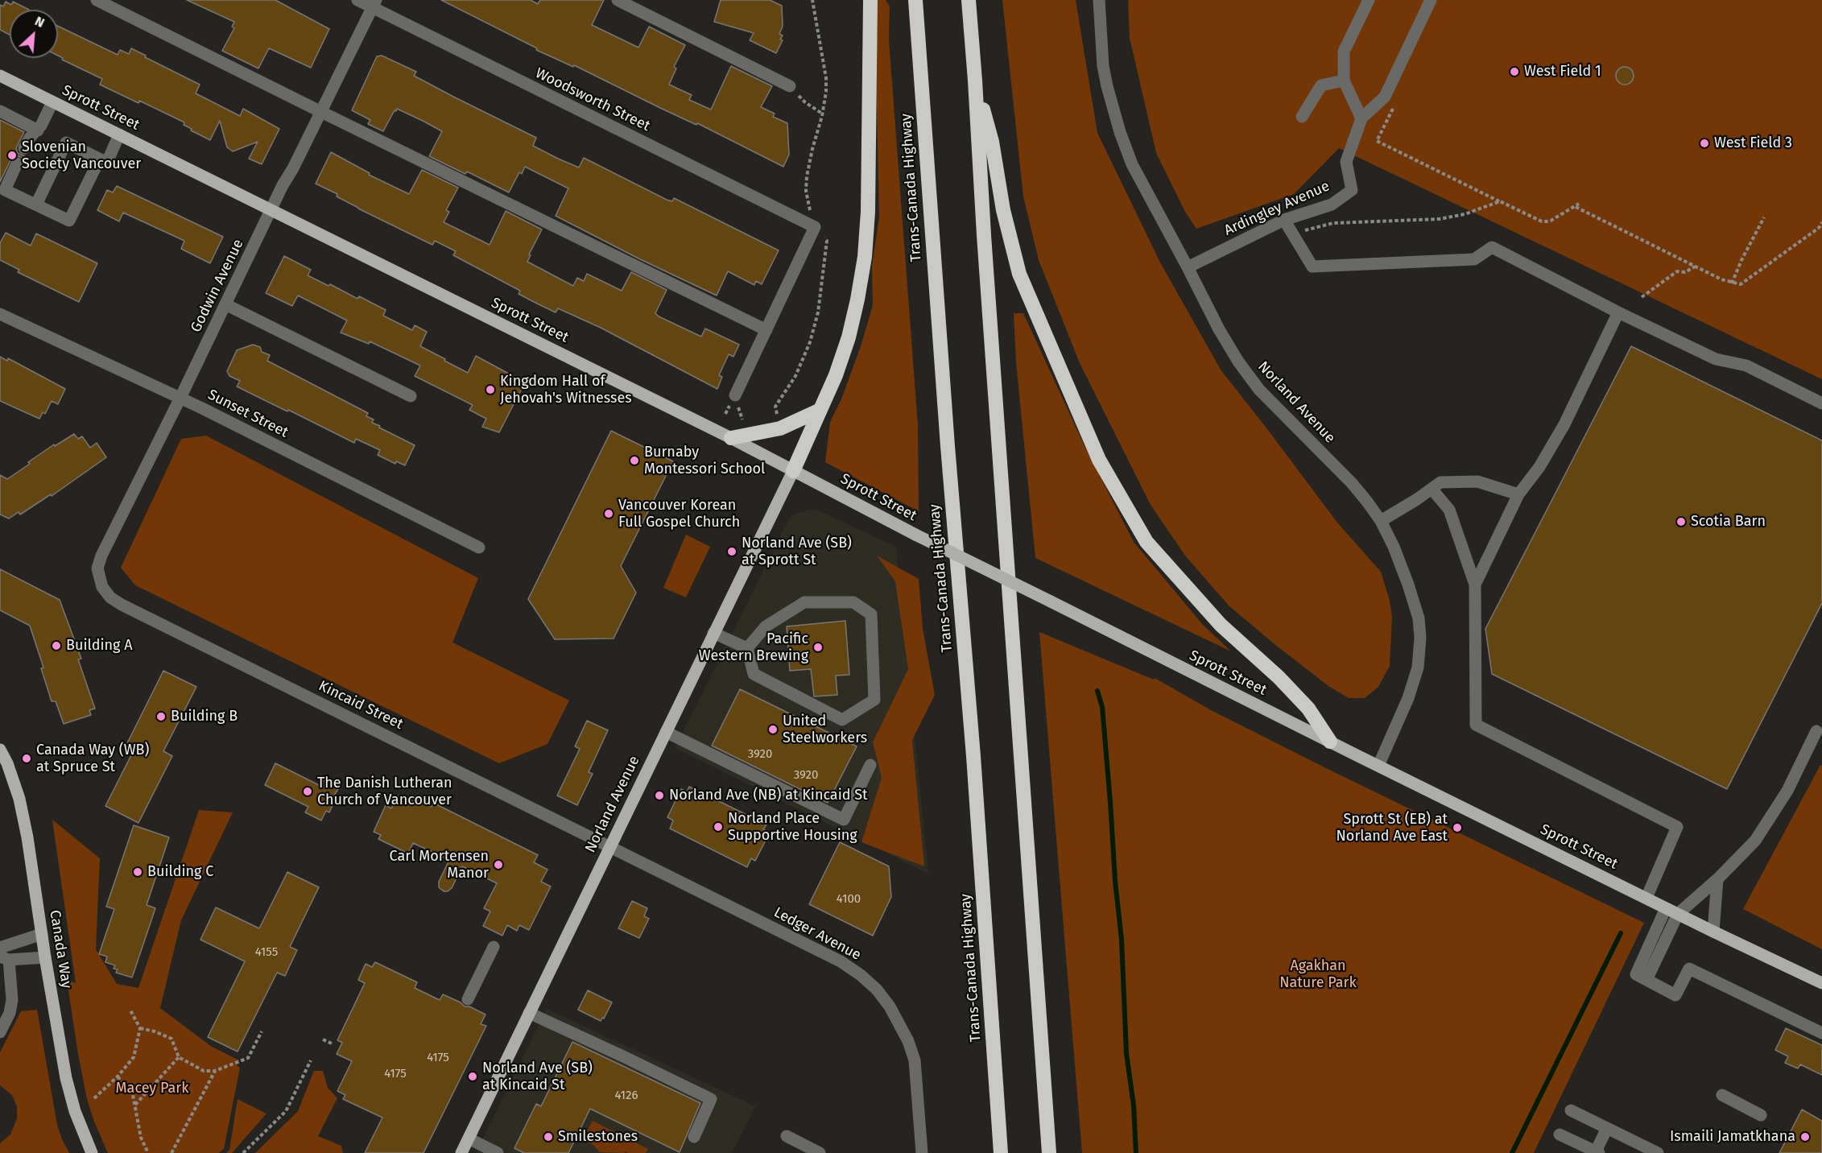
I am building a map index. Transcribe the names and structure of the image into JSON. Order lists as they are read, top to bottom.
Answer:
{
  "streets": {
    "highway": ["Trans-Canada Highway"],
    "main road": ["Sprott Street", "Norland Avenue", "Canada Way"],
    "street": [
      "Woodsworth Street",
      "Ardingley Avenue",
      "Godwin Avenue",
      "Sunset Street",
      "Kincaid Street",
      "Ledger Avenue"
    ]
  },
  "crossings": [
    ["Woodsworth Street", "Godwin Avenue"],
    ["Sprott Street", "Godwin Avenue"],
    ["Sprott Street", "Norland Avenue"],
    ["Ardingley Avenue", "Norland Avenue"],
    ["Godwin Avenue", "Sunset Street"],
    ["Godwin Avenue", "Kincaid Street"],
    ["Norland Avenue", "Kincaid Street"],
    ["Norland Avenue", "Ledger Avenue"],
    ["Kincaid Street", "Ledger Avenue"]
  ],
  "parks": ["Agakhan Nature Park", "Macey Park"],
  "places": [
    "West Field 1",
    "West Field 3",
    "Slovenian Society Vancouver",
    "Kingdom Hall of Jehovah's Witnesses",
    "Burnaby Montessori School",
    "Vancouver Korean Full Gospel Church",
    "Scotia Barn",
    "Norland Ave (SB) at Sprott St",
    "Building A",
    "Pacific Western Brewing",
    "Building B",
    "United Steelworkers",
    "Canada Way (WB) at Spruce St",
    "The Danish Lutheran Church of Vancouver",
    "Norland Ave (NB) at Kincaid St",
    "Norland Place Supportive Housing",
    "Sprott St (EB) at Norland Ave East",
    "Carl Mortensen Manor",
    "Building C",
    "Norland Ave (SB) at Kincaid St",
    "Smilestones",
    "Ismaili Jamatkhana"
  ],
  "house_numbers": [
    "3920",
    "3920",
    "4100",
    "4155",
    "4175",
    "4175",
    "4126"
  ],
  "north": "top right"
}
